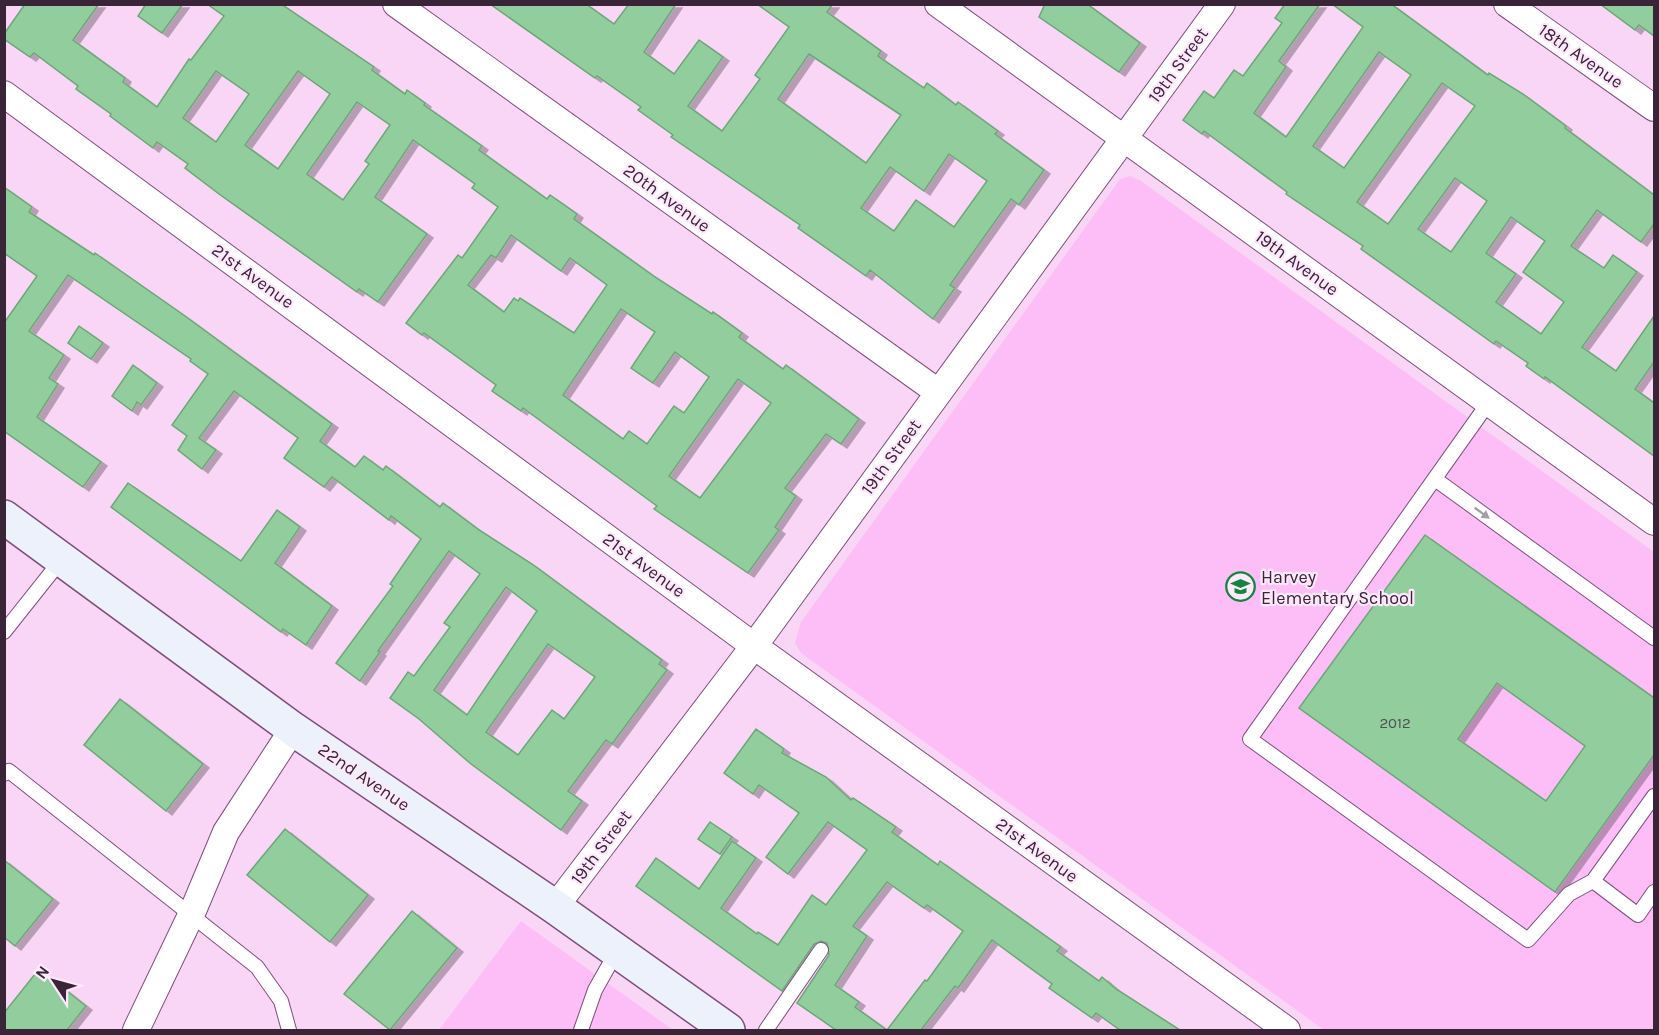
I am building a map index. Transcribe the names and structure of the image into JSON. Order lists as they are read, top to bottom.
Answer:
{
  "streets": {
    "street": [
      "18th Avenue",
      "19th Street",
      "20th Avenue",
      "19th Avenue",
      "21st Avenue",
      "22nd Avenue"
    ]
  },
  "crossings": [
    ["19th Street", "20th Avenue"],
    ["19th Street", "19th Avenue"],
    ["19th Street", "21st Avenue"],
    ["19th Street", "22nd Avenue"]
  ],
  "places": {
    "school or university": ["Harvey Elementary School"]
  },
  "house_numbers": ["2012"],
  "north": "top left"
}
